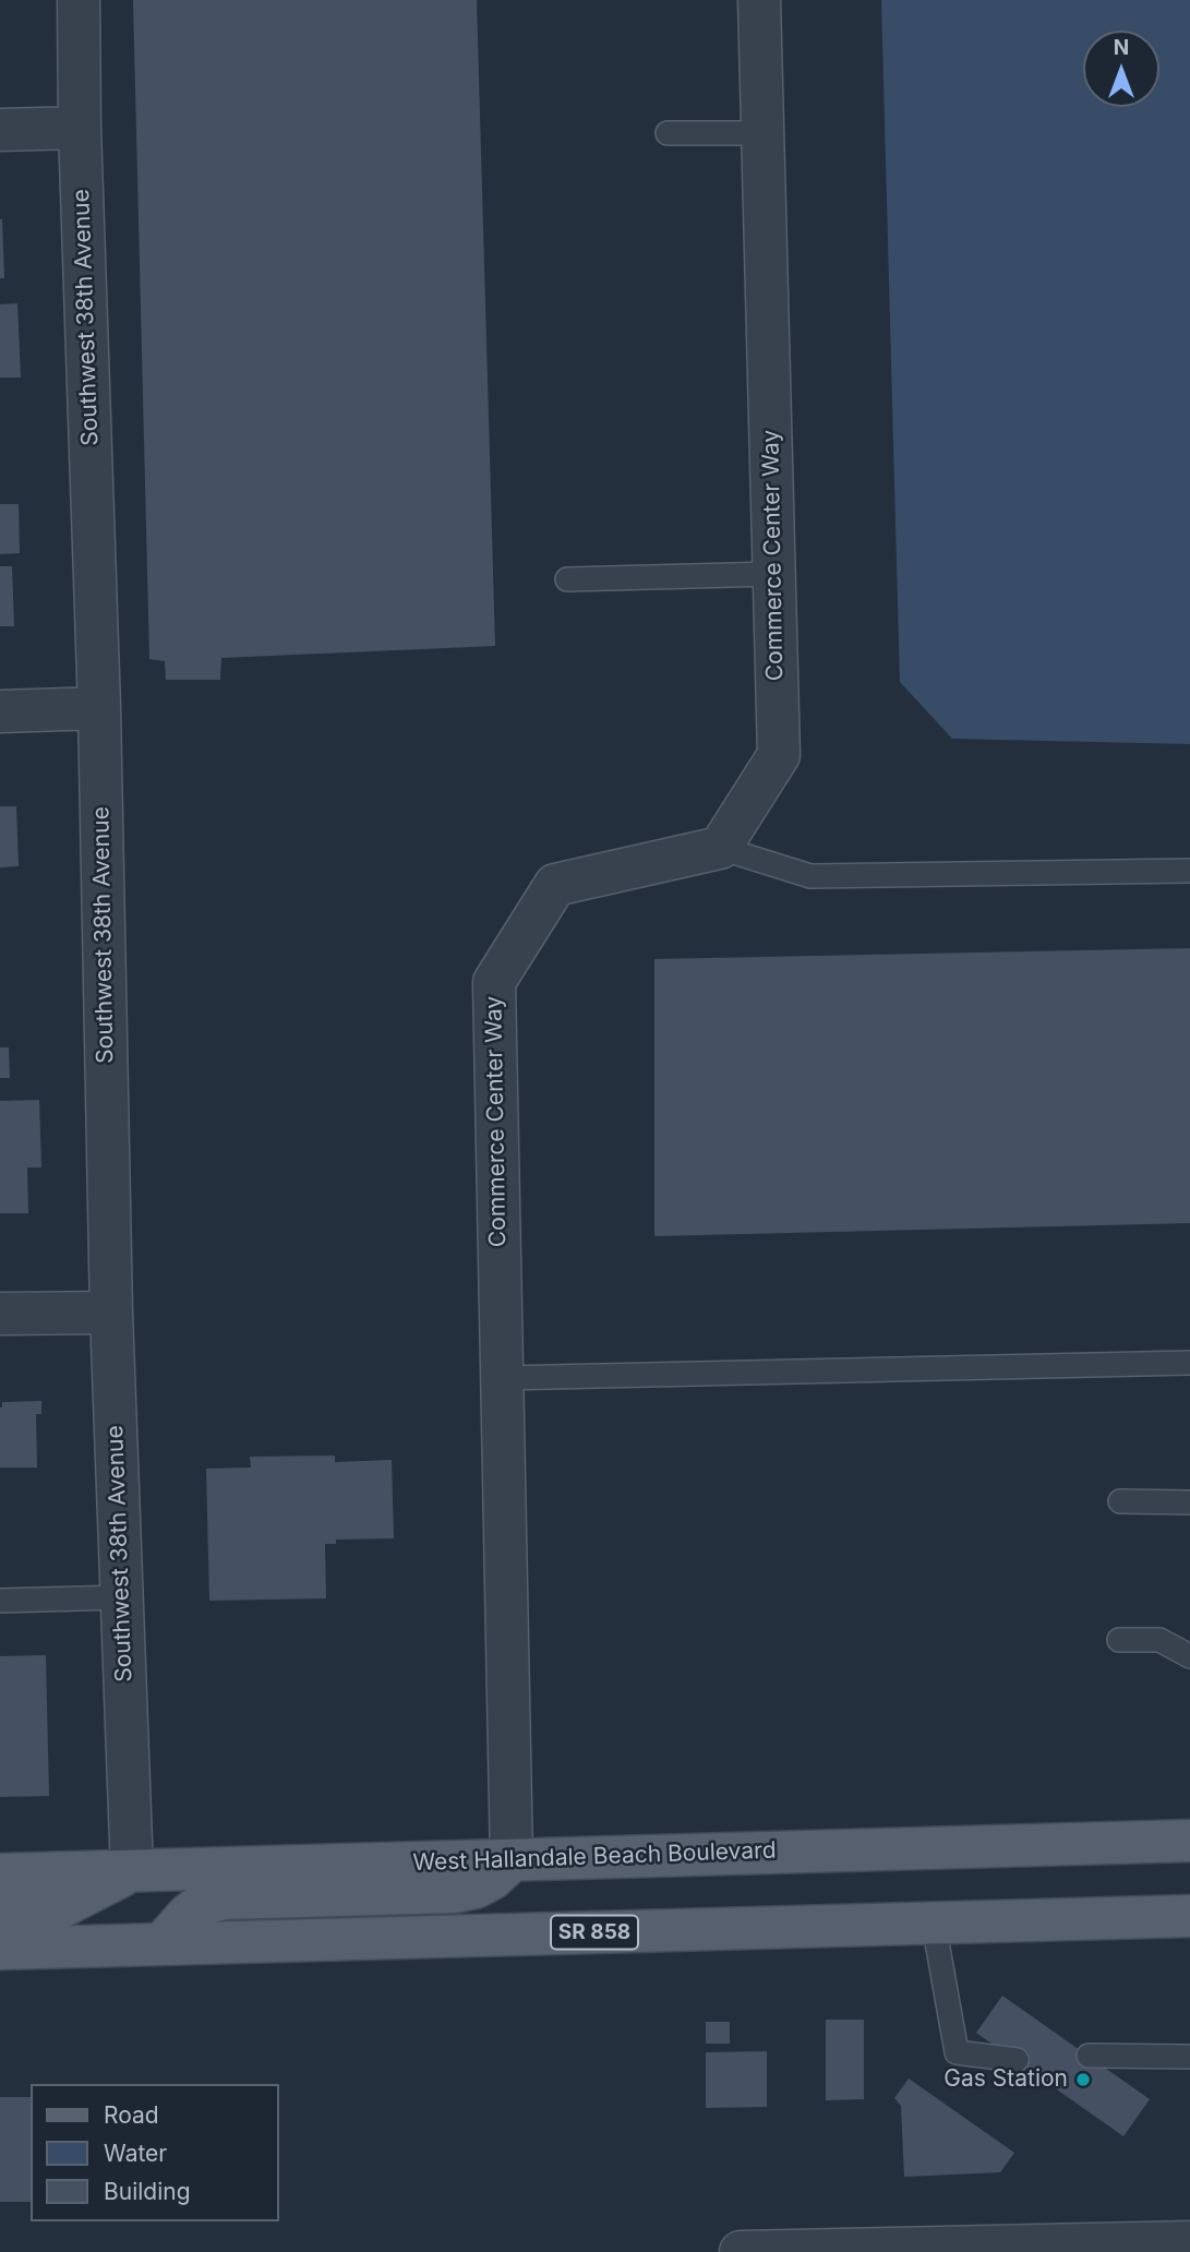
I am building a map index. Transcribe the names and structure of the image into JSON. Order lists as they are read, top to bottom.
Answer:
{
  "streets": {
    "main road": ["West Hallandale Beach Boulevard", "SR 858"],
    "street": ["Southwest 38th Avenue", "Commerce Center Way"]
  },
  "crossings": [
    ["Southwest 38th Avenue", "West Hallandale Beach Boulevard"],
    ["Commerce Center Way", "West Hallandale Beach Boulevard"]
  ],
  "places": ["Gas Station"],
  "legend": ["Road", "Water", "Building"],
  "north": "top"
}
